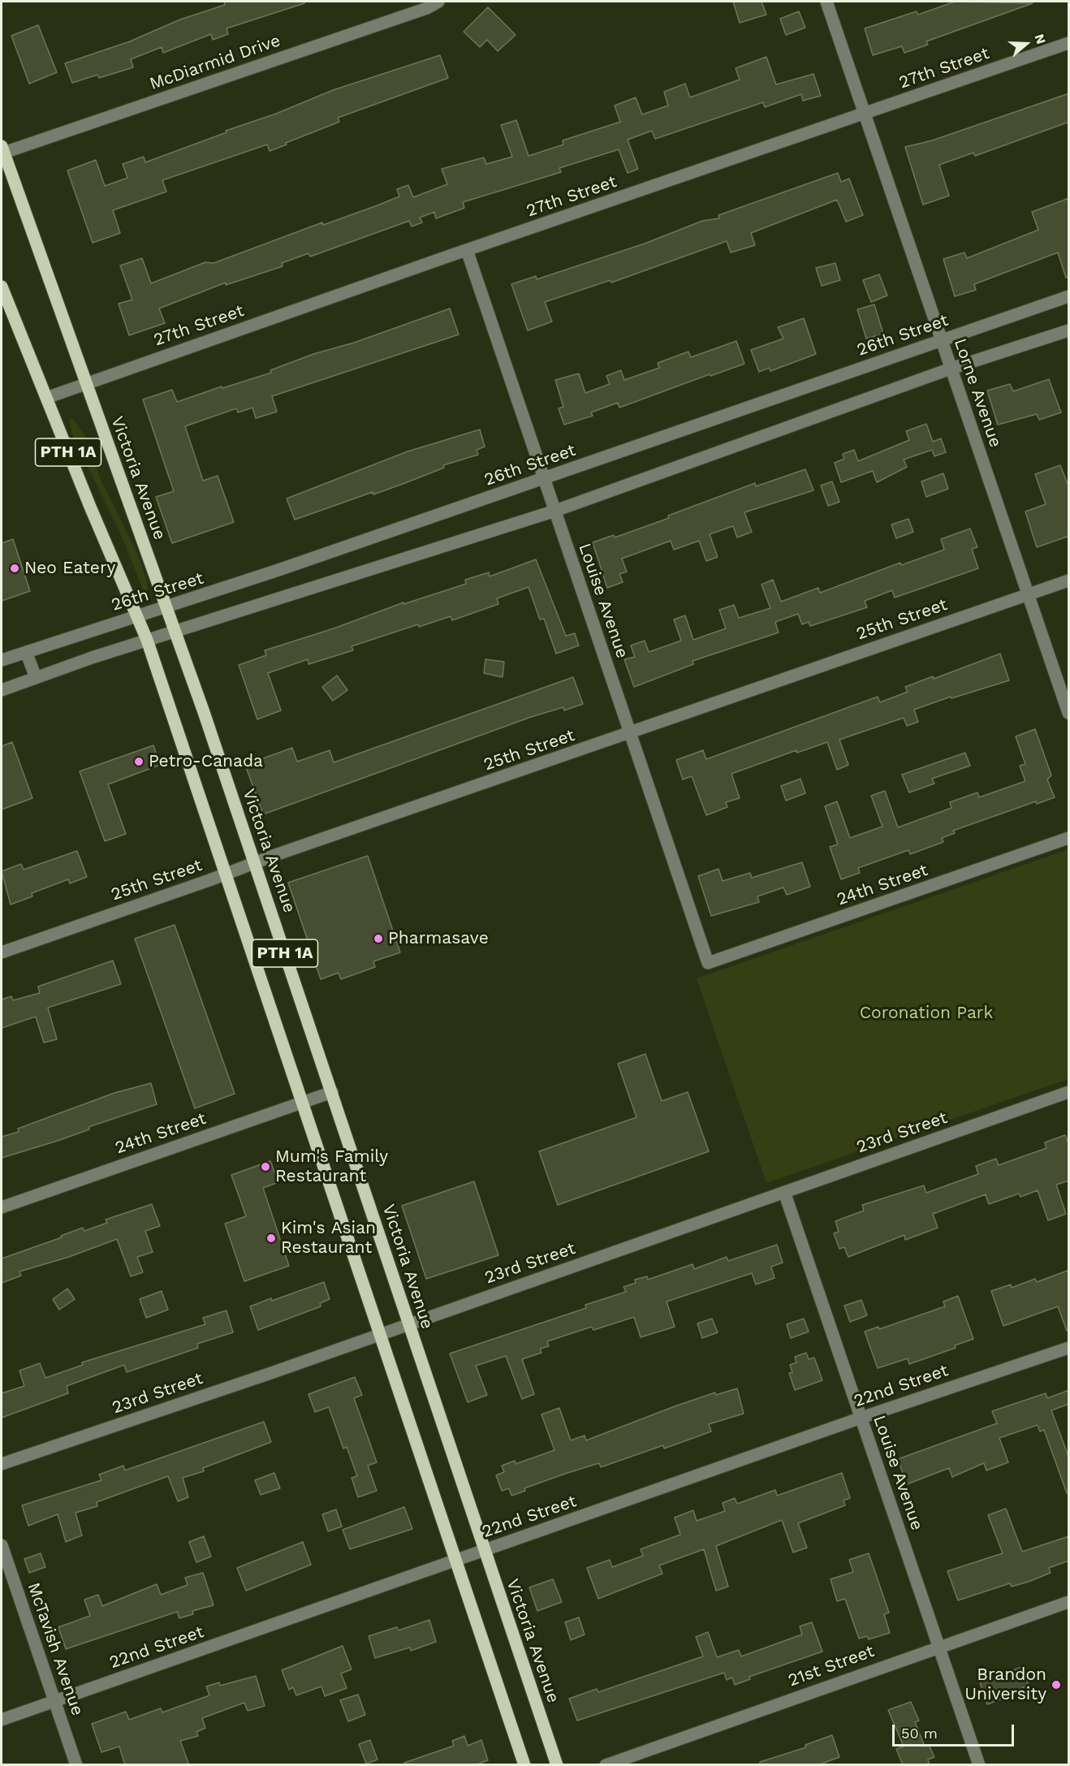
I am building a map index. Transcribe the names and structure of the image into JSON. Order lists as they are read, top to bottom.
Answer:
{
  "streets": {
    "main road": ["PTH 1A", "Victoria Avenue"],
    "street": [
      "McDiarmid Drive",
      "27th Street",
      "26th Street",
      "Lorne Avenue",
      "Louise Avenue",
      "25th Street",
      "24th Street",
      "23rd Street",
      "22nd Street",
      "McTavish Avenue",
      "21st Street"
    ]
  },
  "crossings": [
    ["McDiarmid Drive", "Victoria Avenue"],
    ["27th Street", "Lorne Avenue"],
    ["27th Street", "PTH 1A"],
    ["27th Street", "Victoria Avenue"],
    ["27th Street", "Louise Avenue"],
    ["26th Street", "Lorne Avenue"],
    ["26th Street", "PTH 1A"],
    ["26th Street", "Victoria Avenue"],
    ["26th Street", "Louise Avenue"],
    ["Lorne Avenue", "25th Street"],
    ["PTH 1A", "25th Street"],
    ["PTH 1A", "24th Street"],
    ["PTH 1A", "23rd Street"],
    ["PTH 1A", "22nd Street"],
    ["Victoria Avenue", "25th Street"],
    ["Victoria Avenue", "24th Street"],
    ["Victoria Avenue", "23rd Street"],
    ["Victoria Avenue", "22nd Street"],
    ["Louise Avenue", "25th Street"],
    ["Louise Avenue", "24th Street"],
    ["Louise Avenue", "23rd Street"],
    ["Louise Avenue", "22nd Street"],
    ["Louise Avenue", "21st Street"],
    ["22nd Street", "McTavish Avenue"]
  ],
  "parks": ["Coronation Park"],
  "places": [
    "Neo Eatery",
    "Petro-Canada",
    "Pharmasave",
    "Mum's Family Restaurant",
    "Kim's Asian Restaurant",
    "Brandon University"
  ],
  "scale_bar": "50 m",
  "north": "right"
}
